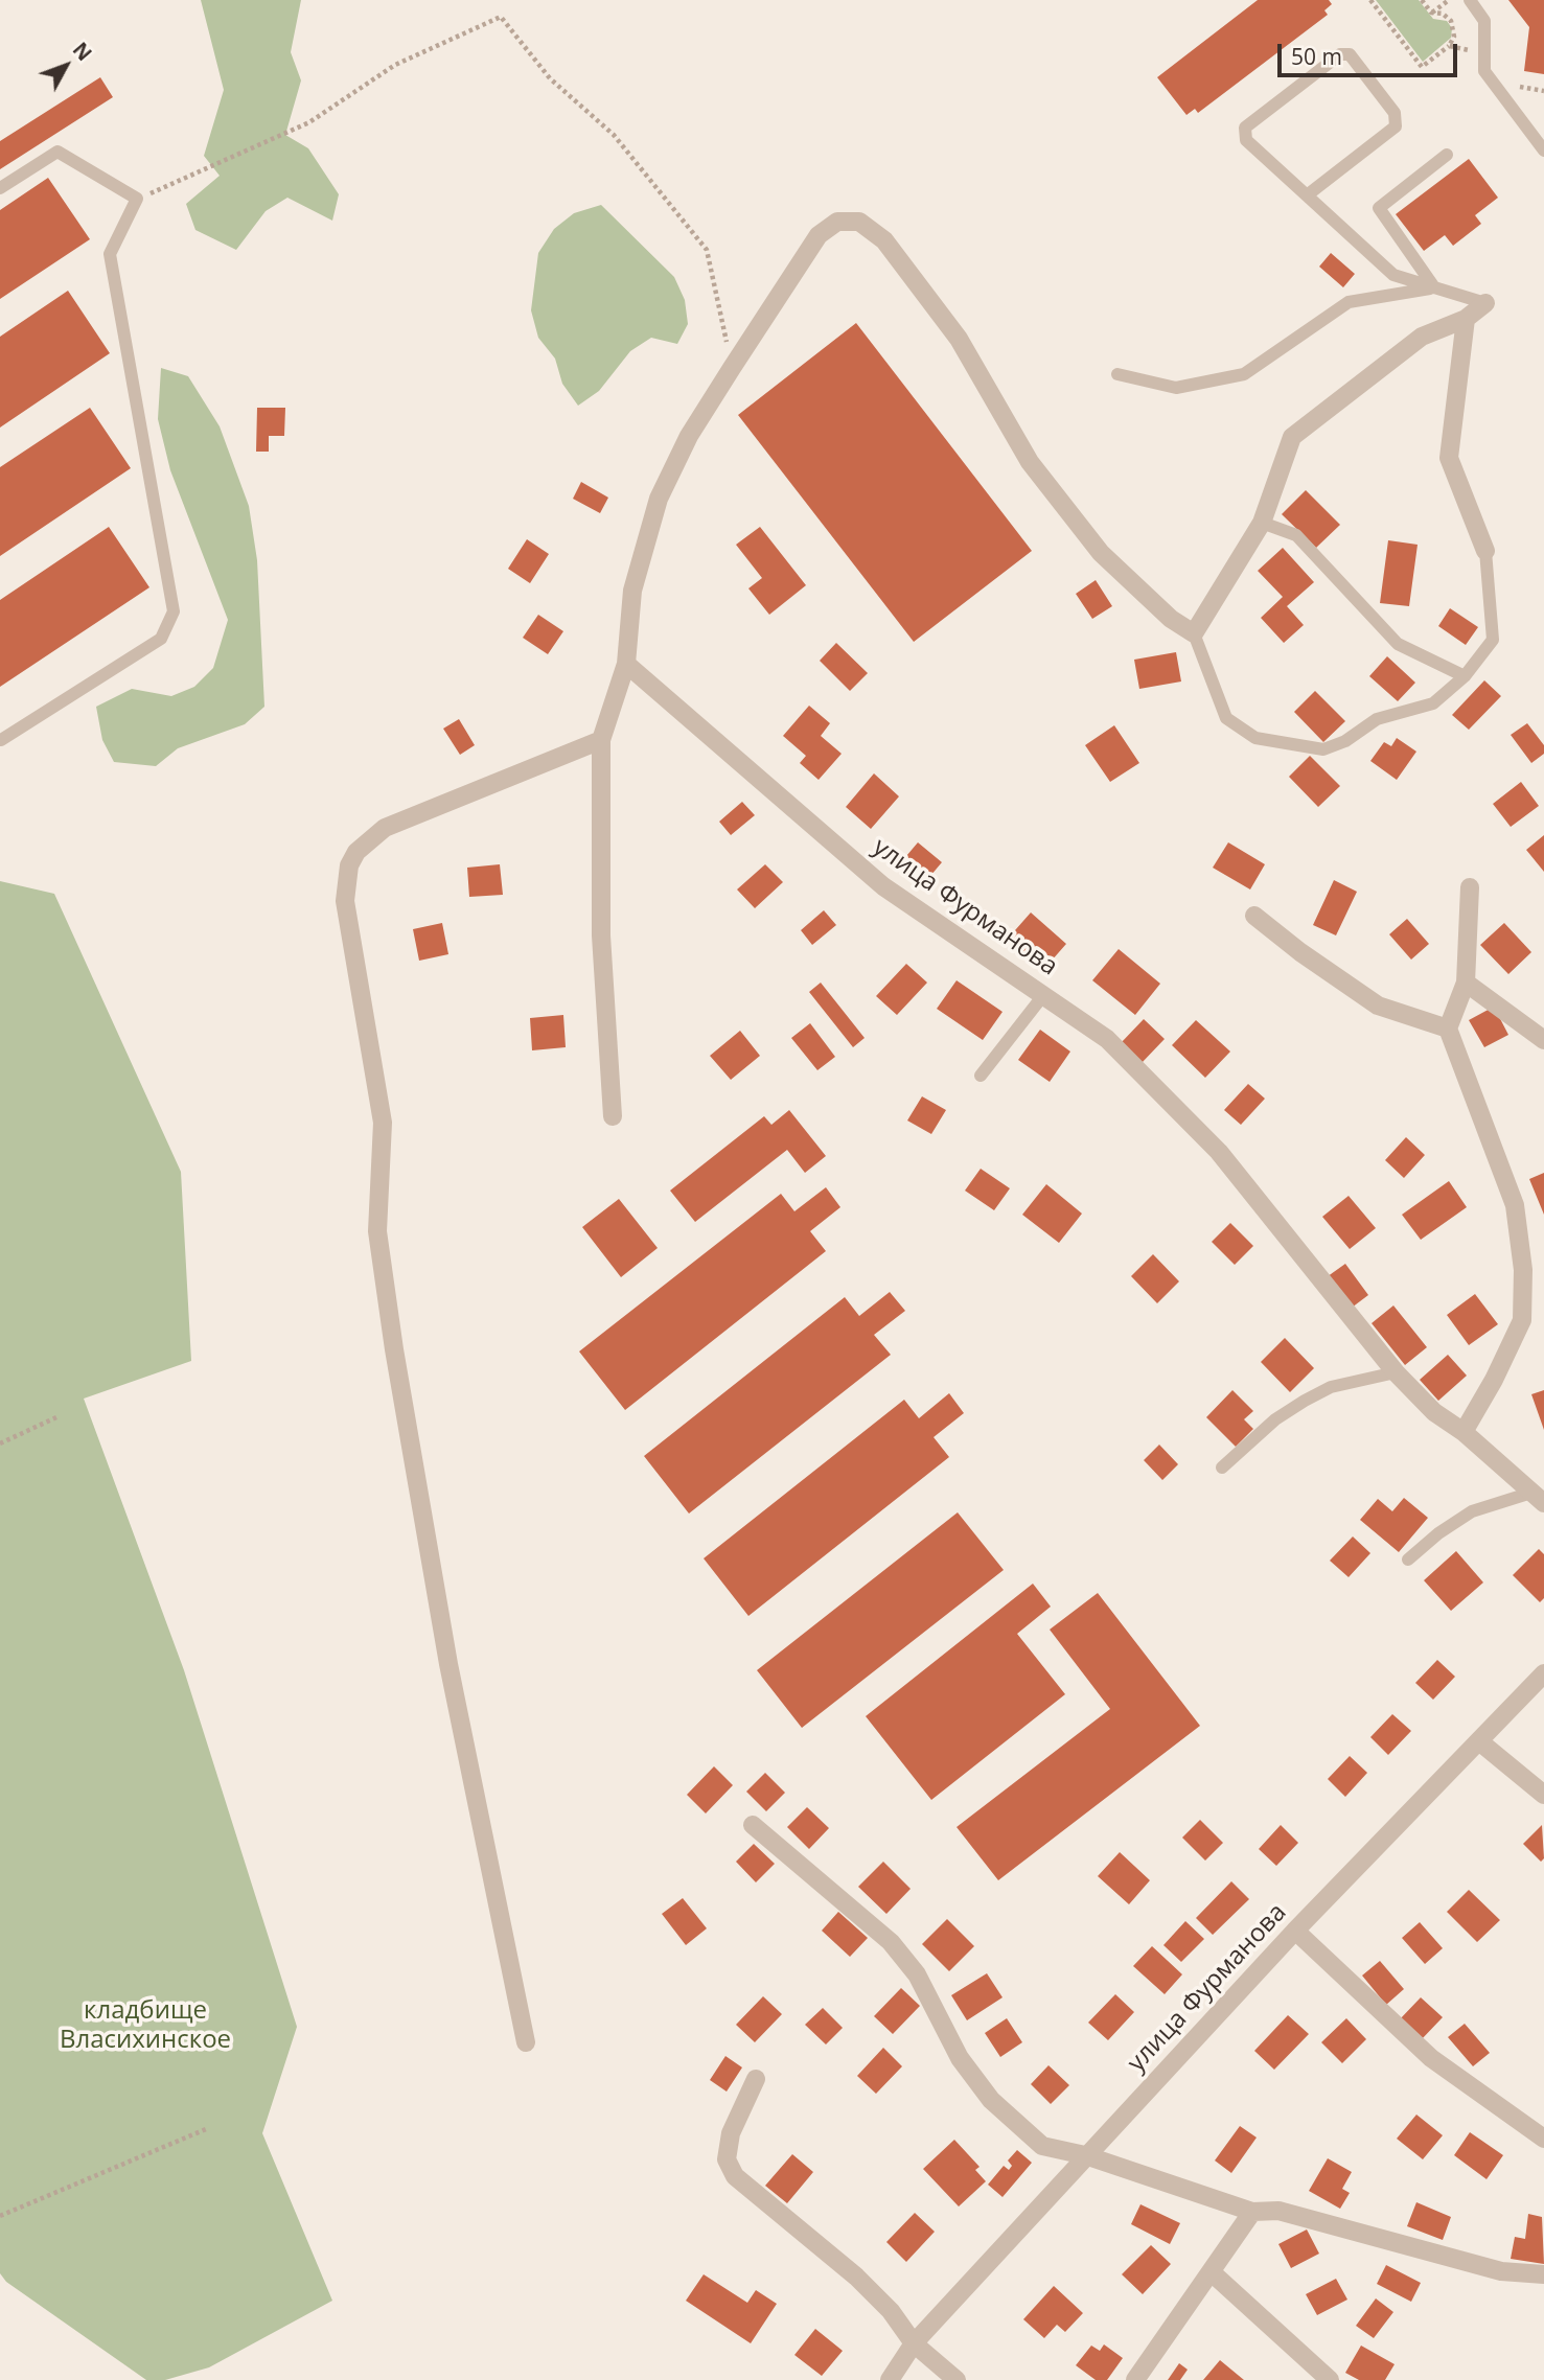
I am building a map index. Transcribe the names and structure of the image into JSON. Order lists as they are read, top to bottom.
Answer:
{
  "streets": {
    "street": ["улица Фурманова"]
  },
  "parks": ["кладбище Власихинское"],
  "scale_bar": "50 m",
  "north": "top right"
}
